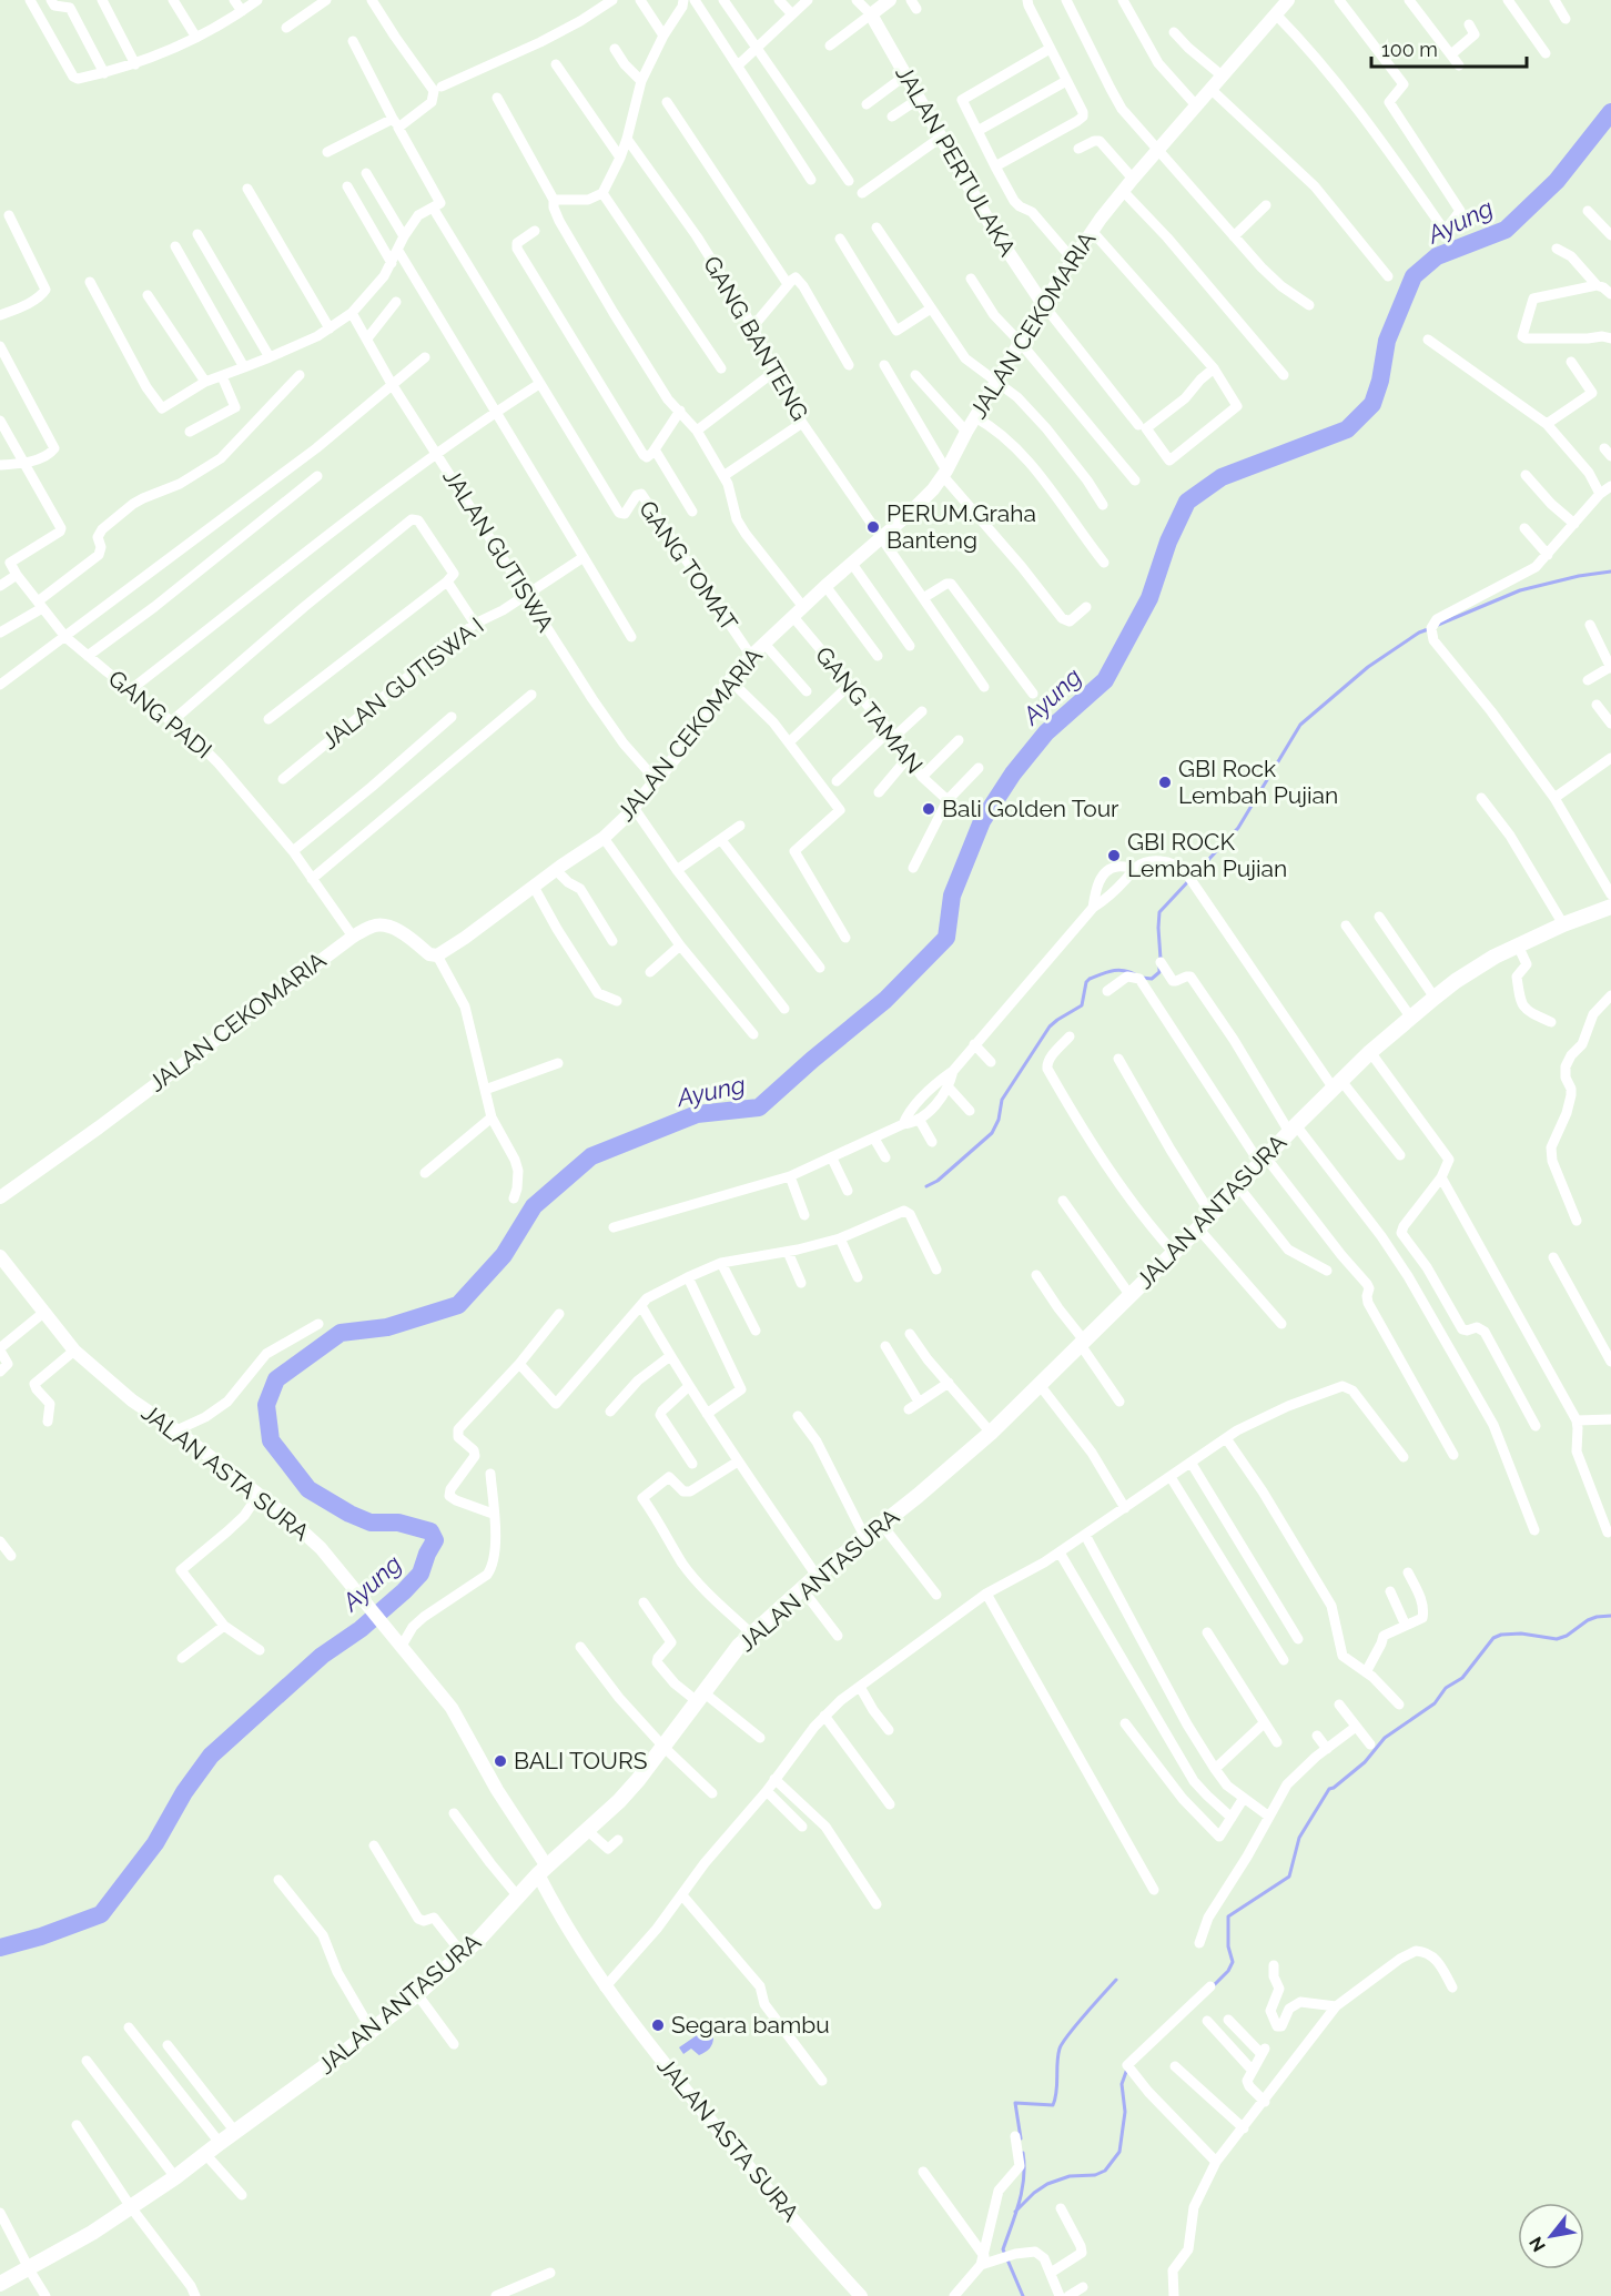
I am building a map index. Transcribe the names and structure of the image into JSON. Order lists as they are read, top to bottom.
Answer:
{
  "streets": {
    "main road": ["JALAN ANTASURA"],
    "street": [
      "JALAN PERTULAKA",
      "JALAN CEKOMARIA",
      "GANG BANTENG",
      "JALAN GUTISWA",
      "GANG TOMAT",
      "JALAN GUTISWA I",
      "GANG TAMAN",
      "GANG PADI",
      "JALAN ASTA SURA"
    ]
  },
  "crossings": [
    ["JALAN PERTULAKA", "JALAN CEKOMARIA"],
    ["JALAN CEKOMARIA", "GANG BANTENG"],
    ["JALAN CEKOMARIA", "JALAN GUTISWA"],
    ["JALAN CEKOMARIA", "GANG TOMAT"],
    ["JALAN CEKOMARIA", "GANG TAMAN"],
    ["JALAN CEKOMARIA", "GANG PADI"],
    ["JALAN GUTISWA", "JALAN GUTISWA I"],
    ["JALAN ANTASURA", "JALAN ASTA SURA"]
  ],
  "water": ["Ayung"],
  "places": [
    "PERUM.Graha Banteng",
    "GBI Rock Lembah Pujian",
    "Bali Golden Tour",
    "GBI ROCK Lembah Pujian",
    "BALI TOURS",
    "Segara bambu"
  ],
  "scale_bar": "100 m",
  "north": "bottom left"
}
